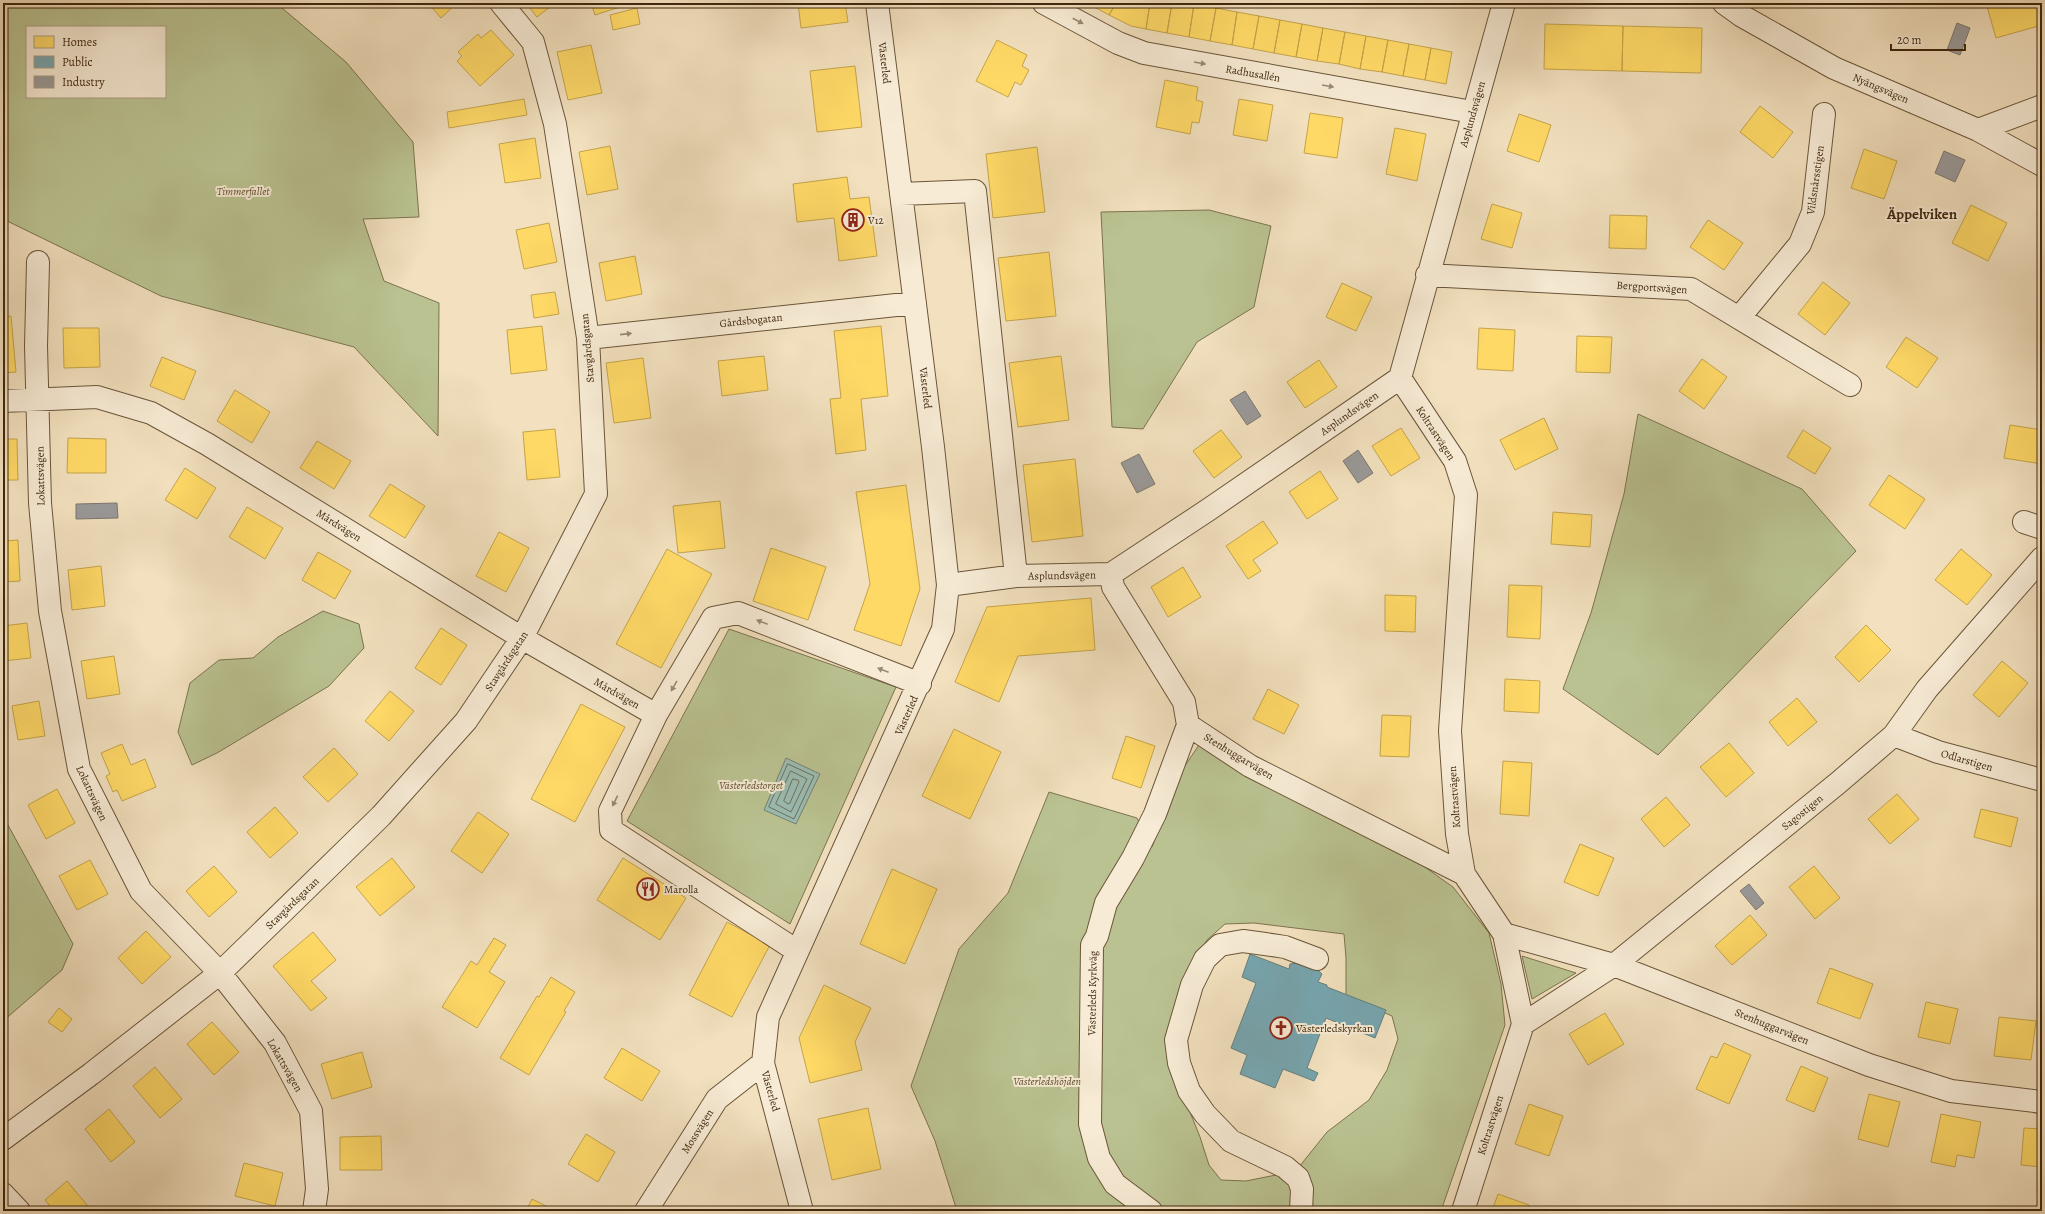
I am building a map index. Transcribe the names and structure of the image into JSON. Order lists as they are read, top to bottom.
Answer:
{
  "streets": {
    "street": [
      "Västerled",
      "Radhusallén",
      "Nyängsvägen",
      "Asplundsvägen",
      "Vildsnårsstigen",
      "Bergportsvägen",
      "Gårdsbogatan",
      "Stavgårdsgatan",
      "Koltrastvägen",
      "Lokattsvägen",
      "Mårdvägen",
      "Stenhuggarvägen",
      "Odlarstigen",
      "Sagostigen",
      "Västerleds Kyrkväg",
      "Mossvägen"
    ]
  },
  "crossings": [
    ["Västerled", "Asplundsvägen"],
    ["Västerled", "Gårdsbogatan"],
    ["Västerled", "Mossvägen"],
    ["Radhusallén", "Asplundsvägen"],
    ["Asplundsvägen", "Bergportsvägen"],
    ["Asplundsvägen", "Koltrastvägen"],
    ["Vildsnårsstigen", "Bergportsvägen"],
    ["Gårdsbogatan", "Stavgårdsgatan"],
    ["Stavgårdsgatan", "Lokattsvägen"],
    ["Stavgårdsgatan", "Mårdvägen"],
    ["Koltrastvägen", "Stenhuggarvägen"],
    ["Koltrastvägen", "Sagostigen"],
    ["Lokattsvägen", "Mårdvägen"],
    ["Stenhuggarvägen", "Sagostigen"],
    ["Stenhuggarvägen", "Västerleds Kyrkväg"],
    ["Odlarstigen", "Sagostigen"]
  ],
  "one_way": ["Radhusallén", "Gårdsbogatan"],
  "districts": ["Äppelviken"],
  "parks": ["Timmerfallet", "Västerledstorget", "Västerledshöjden"],
  "places": {
    "building": ["V12"],
    "restaurant": ["Marolla"],
    "church": ["Västerledskyrkan"]
  },
  "legend": ["Homes", "Public", "Industry"],
  "scale_bar": "20 m"
}
